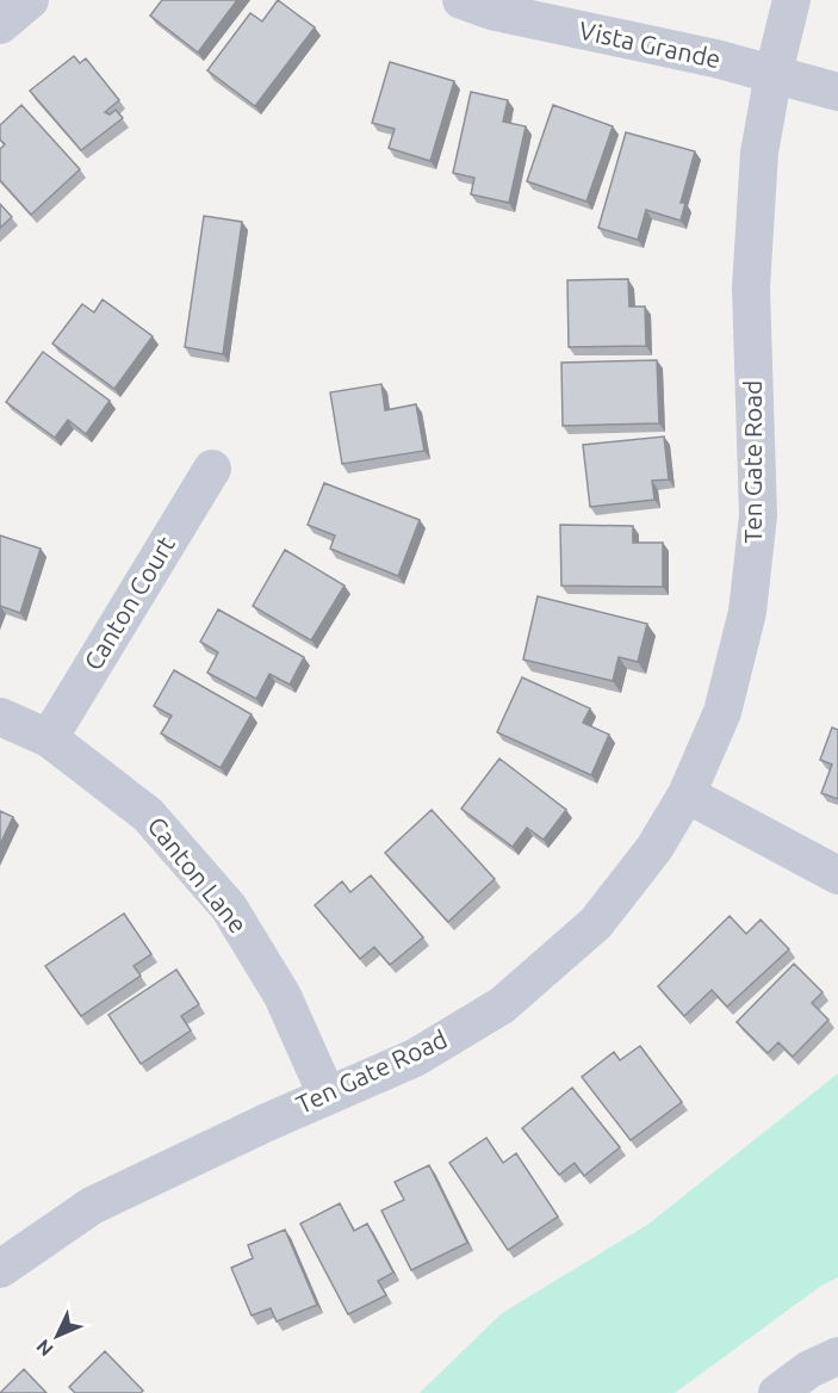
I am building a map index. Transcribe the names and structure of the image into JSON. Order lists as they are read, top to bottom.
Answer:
{
  "streets": {
    "street": [
      "Vista Grande",
      "Ten Gate Road",
      "Canton Court",
      "Canton Lane"
    ]
  },
  "crossings": [
    ["Vista Grande", "Ten Gate Road"],
    ["Ten Gate Road", "Canton Lane"],
    ["Canton Court", "Canton Lane"]
  ],
  "north": "bottom left"
}
